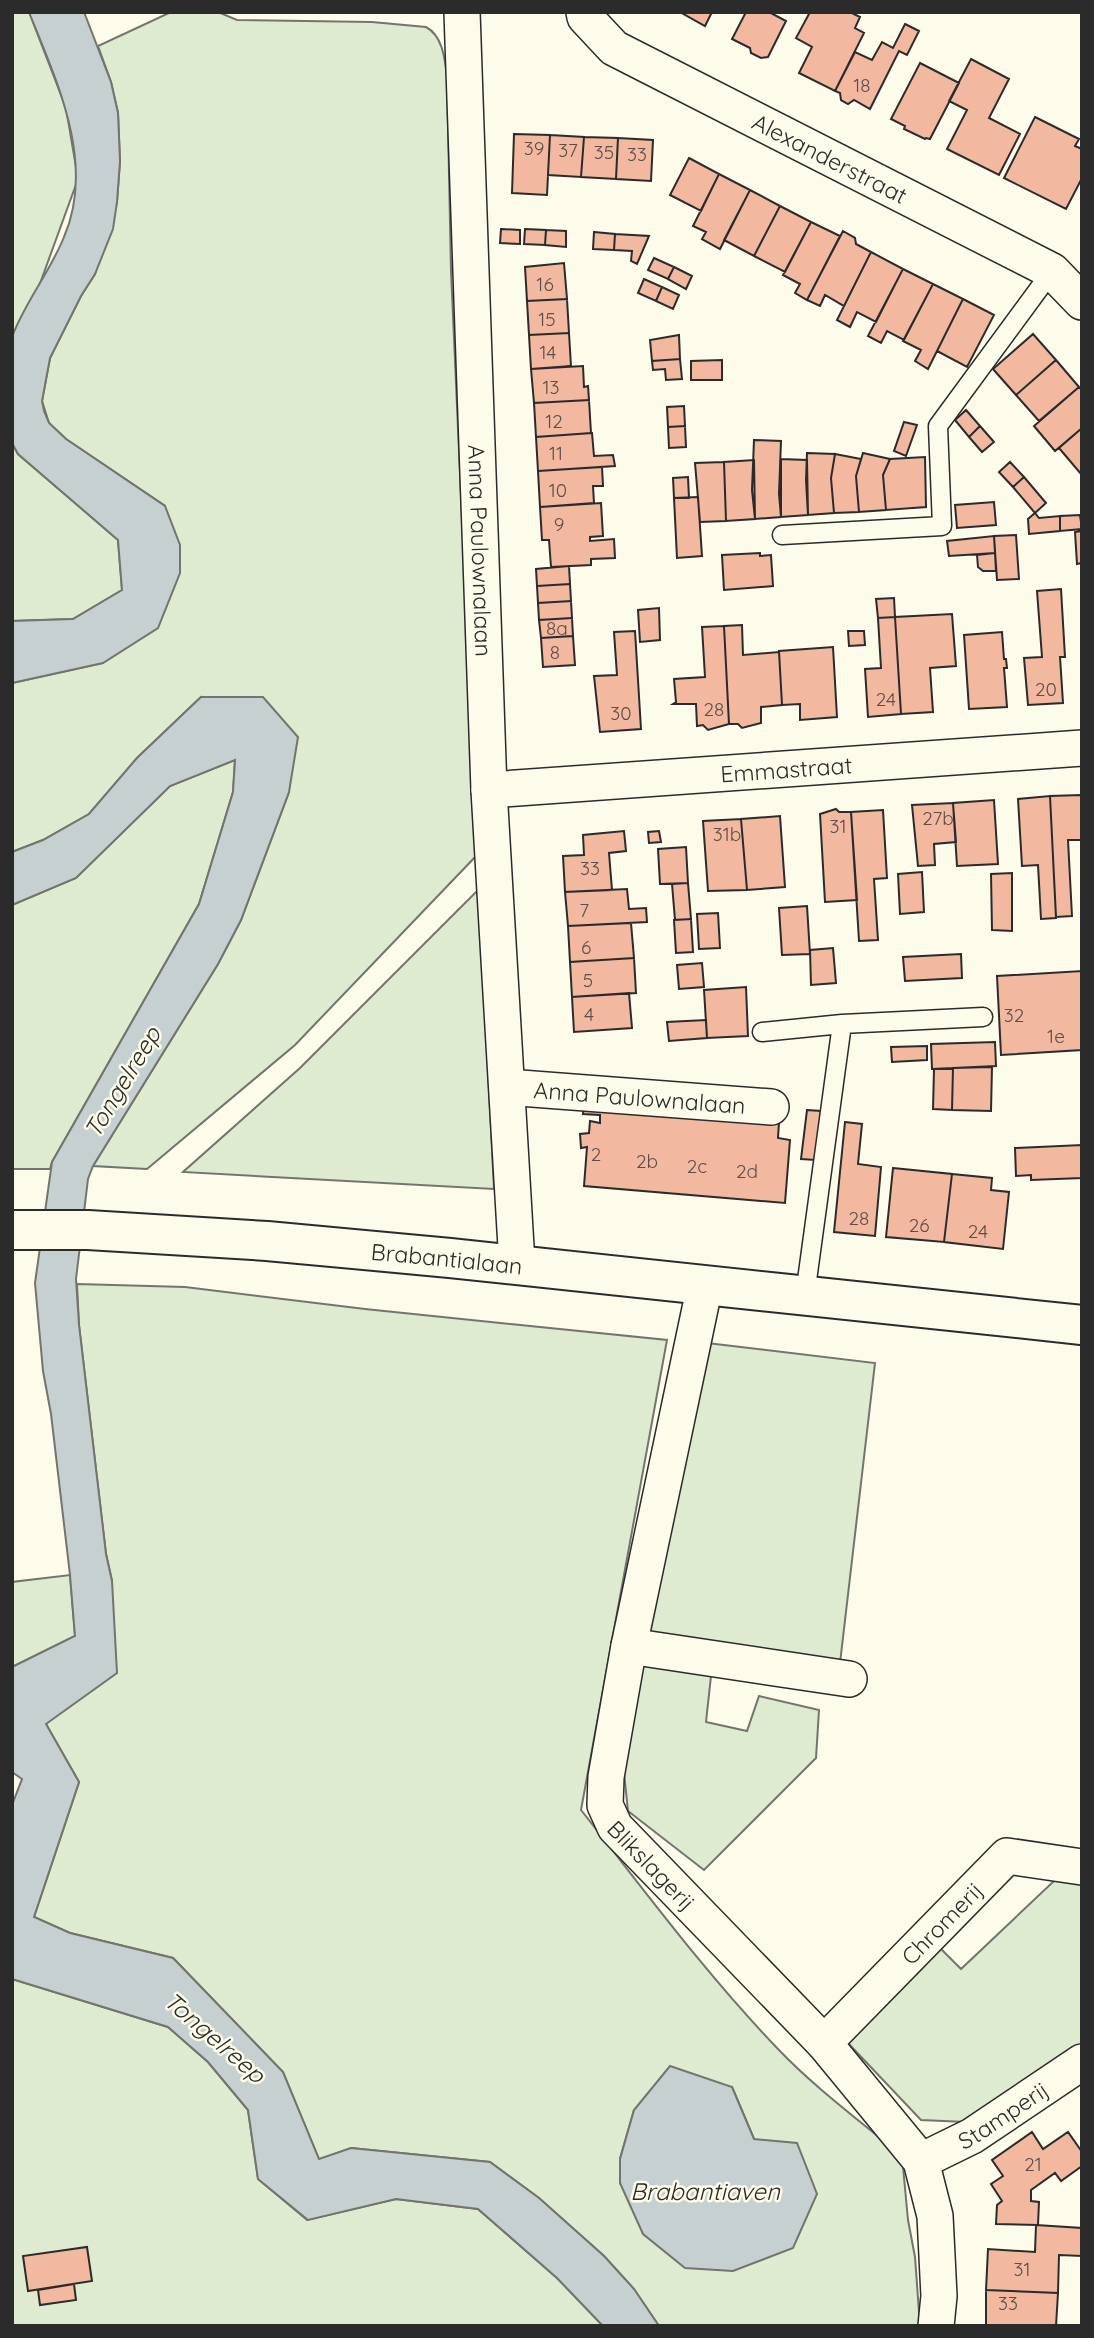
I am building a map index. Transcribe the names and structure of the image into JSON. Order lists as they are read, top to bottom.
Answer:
{
  "streets": {
    "street": [
      "Alexanderstraat",
      "Anna Paulownalaan",
      "Emmastraat",
      "Brabantialaan",
      "Blikslagerij",
      "Chromerij",
      "Stamperij"
    ]
  },
  "crossings": [
    ["Anna Paulownalaan", "Emmastraat"],
    ["Anna Paulownalaan", "Brabantialaan"],
    ["Brabantialaan", "Blikslagerij"],
    ["Blikslagerij", "Chromerij"],
    ["Blikslagerij", "Stamperij"]
  ],
  "water": ["Tongelreep", "Brabantiaven"],
  "house_numbers": [
    "18",
    "39",
    "37",
    "35",
    "33",
    "16",
    "15",
    "14",
    "13",
    "12",
    "11",
    "10",
    "9",
    "8a",
    "8",
    "20",
    "24",
    "28",
    "30",
    "27b",
    "31",
    "31b",
    "33",
    "7",
    "6",
    "5",
    "4",
    "32",
    "1e",
    "2",
    "2b",
    "2c",
    "2d",
    "28",
    "26",
    "24",
    "21",
    "31",
    "33"
  ]
}
